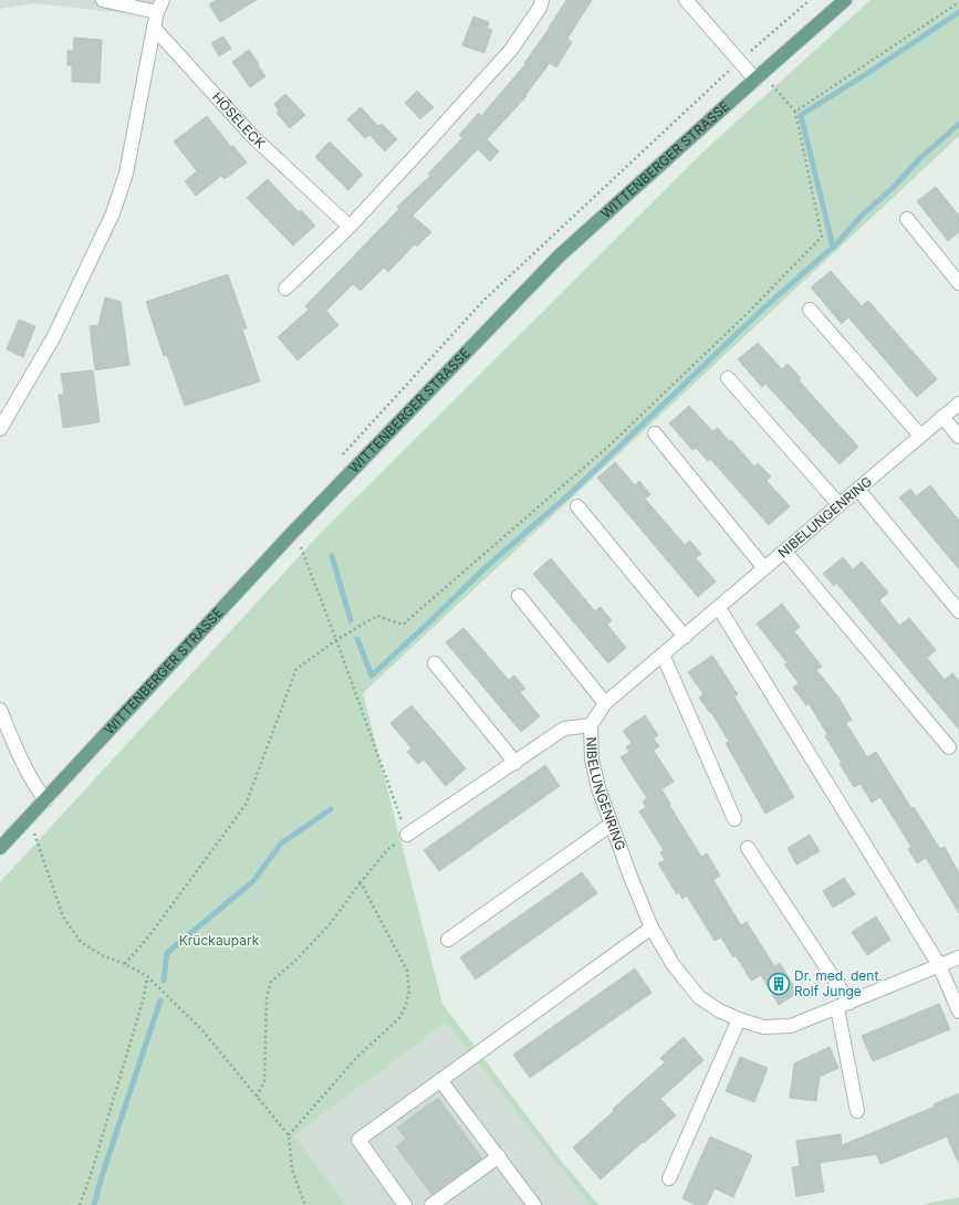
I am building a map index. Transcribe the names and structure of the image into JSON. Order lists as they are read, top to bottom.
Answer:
{
  "streets": {
    "main road": ["WITTENBERGER STRASSE"],
    "street": ["HÖSELECK", "NIBELUNGENRING"]
  },
  "parks": ["Krückaupark"],
  "places": {
    "building": ["Dr. med. dent. Rolf Junge"]
  }
}
